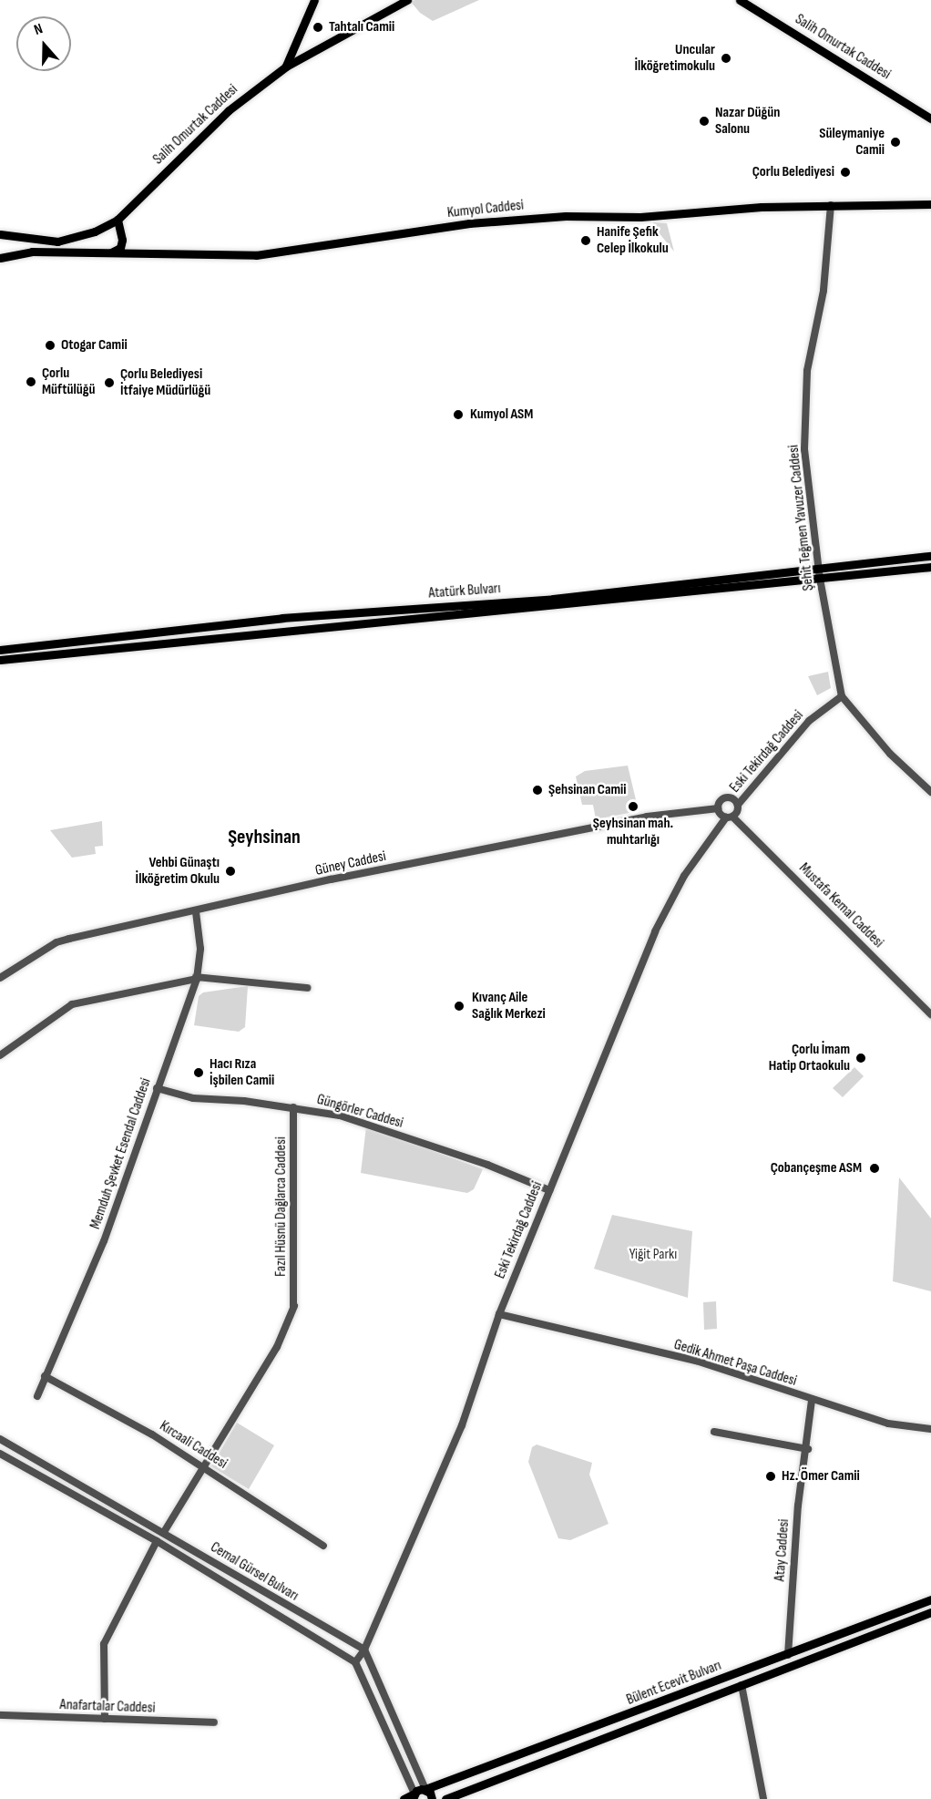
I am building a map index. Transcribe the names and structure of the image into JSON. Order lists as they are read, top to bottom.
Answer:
{
  "streets": {
    "main road": [
      "Salih Omurtak Caddesi",
      "Kumyol Caddesi",
      "Atatürk Bulvarı",
      "Bülent Ecevit Bulvarı"
    ],
    "street": [
      "Şehit Teğmen Yavuzer Caddesi",
      "Eski Tekirdağ Caddesi",
      "Güney Caddesi",
      "Mustafa Kemal Caddesi",
      "Güngörler Caddesi",
      "Memduh Şevket Esendal Caddesi",
      "Fazıl Hüsnü Dağlarca Caddesi",
      "Gedik Ahmet Paşa Caddesi",
      "Kırcaali Caddesi",
      "Atay Caddesi",
      "Cemal Gürsel Bulvarı",
      "Anafartalar Caddesi"
    ]
  },
  "crossings": [
    ["Kumyol Caddesi", "Şehit Teğmen Yavuzer Caddesi"],
    ["Şehit Teğmen Yavuzer Caddesi", "Atatürk Bulvarı"],
    ["Şehit Teğmen Yavuzer Caddesi", "Eski Tekirdağ Caddesi"],
    ["Eski Tekirdağ Caddesi", "Güney Caddesi"],
    ["Eski Tekirdağ Caddesi", "Mustafa Kemal Caddesi"],
    ["Eski Tekirdağ Caddesi", "Güngörler Caddesi"],
    ["Eski Tekirdağ Caddesi", "Gedik Ahmet Paşa Caddesi"],
    ["Eski Tekirdağ Caddesi", "Cemal Gürsel Bulvarı"],
    ["Güney Caddesi", "Mustafa Kemal Caddesi"],
    ["Güney Caddesi", "Memduh Şevket Esendal Caddesi"],
    ["Güngörler Caddesi", "Memduh Şevket Esendal Caddesi"],
    ["Güngörler Caddesi", "Fazıl Hüsnü Dağlarca Caddesi"],
    ["Memduh Şevket Esendal Caddesi", "Kırcaali Caddesi"],
    ["Fazıl Hüsnü Dağlarca Caddesi", "Kırcaali Caddesi"],
    ["Fazıl Hüsnü Dağlarca Caddesi", "Cemal Gürsel Bulvarı"],
    ["Gedik Ahmet Paşa Caddesi", "Atay Caddesi"],
    ["Atay Caddesi", "Bülent Ecevit Bulvarı"]
  ],
  "districts": ["Şeyhsinan"],
  "parks": ["Yiğit Parkı"],
  "places": [
    "Tahtalı Camii",
    "Uncular İlköğretimokulu",
    "Nazar Düğün Salonu",
    "Süleymaniye Camii",
    "Çorlu Belediyesi",
    "Hanife Şefik Celep İlkokulu",
    "Otogar Camii",
    "Çorlu Müftülüğü",
    "Çorlu Belediyesi İtfaiye Müdürlüğü",
    "Kumyol ASM",
    "Şehsinan Camii",
    "Şeyhsinan mah. muhtarlığı",
    "Vehbi Günaştı İlköğretim Okulu",
    "Kıvanç Aile Sağlık Merkezi",
    "Çorlu İmam Hatip Ortaokulu",
    "Hacı Rıza İşbilen Camii",
    "Çobançeşme ASM",
    "Hz. Ömer Camii"
  ],
  "north": "top"
}
